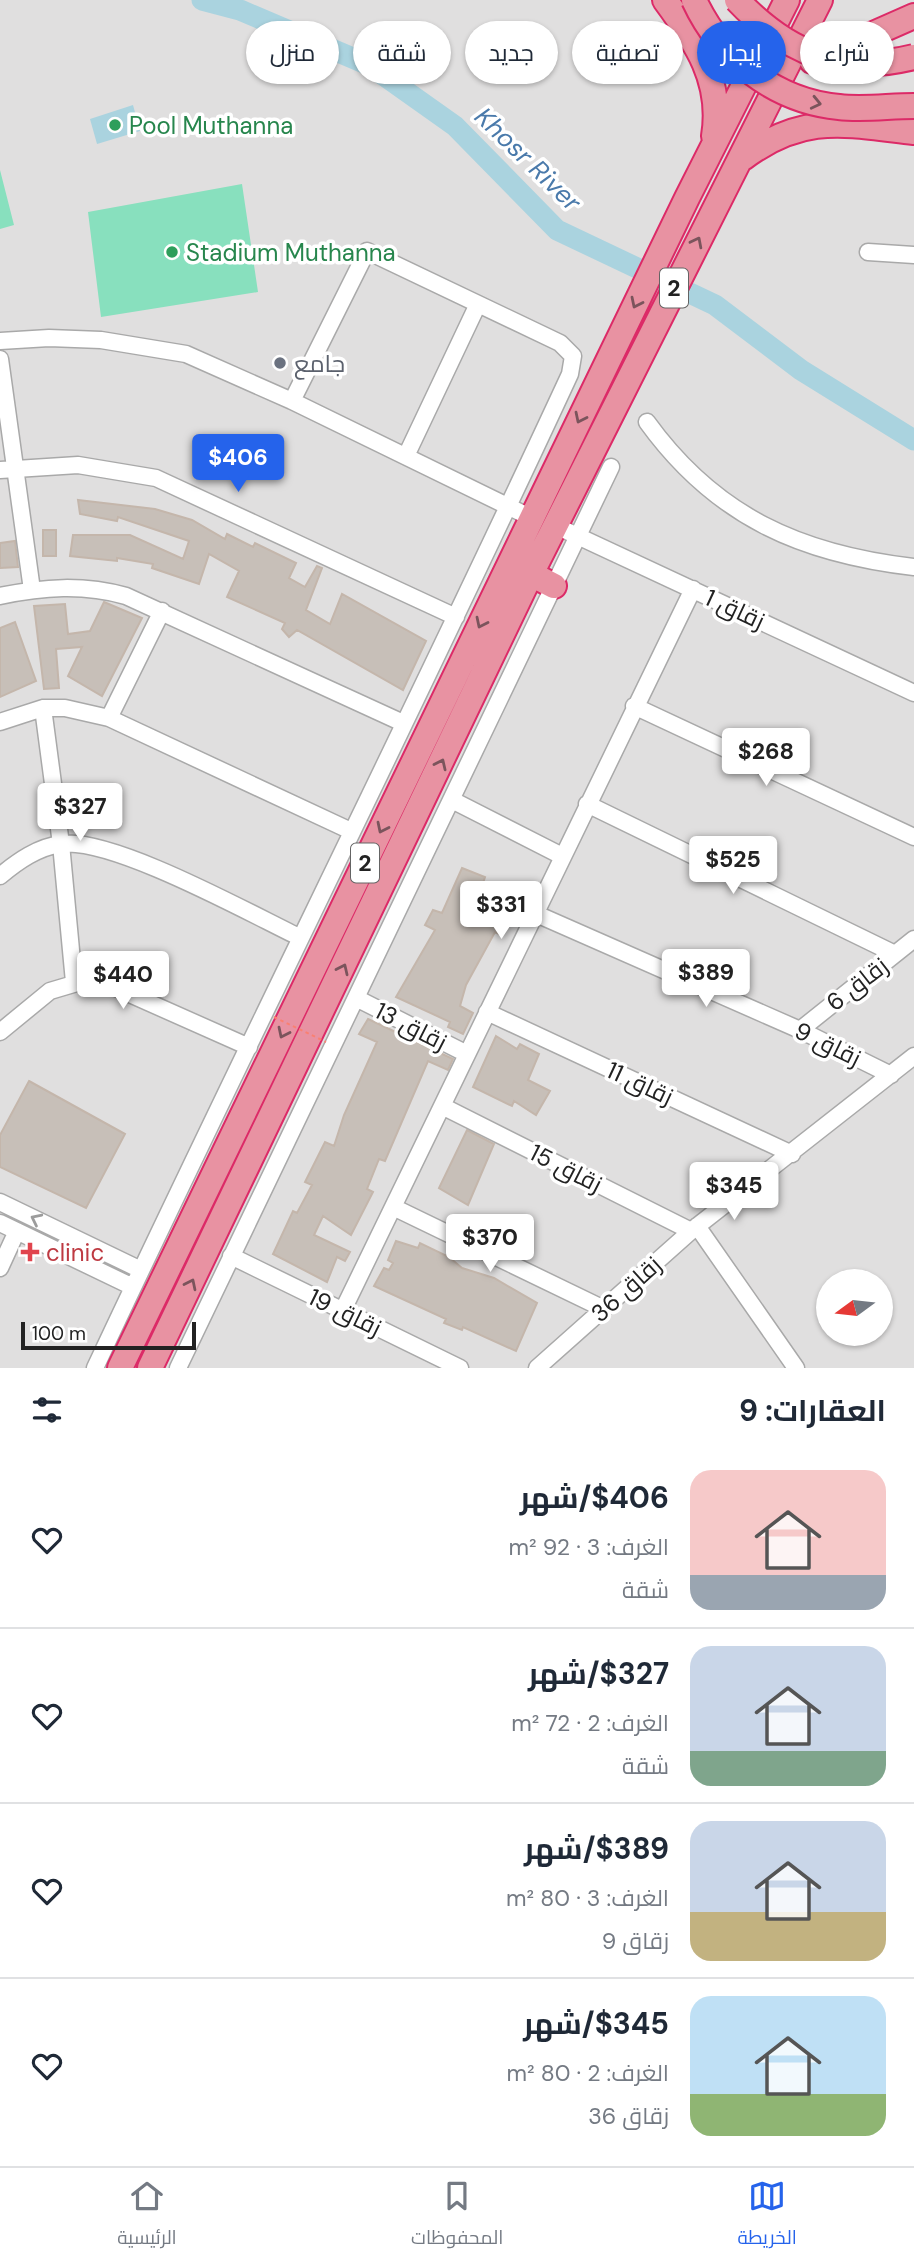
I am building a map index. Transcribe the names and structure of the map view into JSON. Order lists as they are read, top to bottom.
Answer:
{
  "streets": {
    "highway": ["2"],
    "street": [
      "زقاق 1",
      "زقاق 6",
      "زقاق 13",
      "زقاق 9",
      "زقاق 11",
      "زقاق 15",
      "زقاق 36",
      "زقاق 19"
    ]
  },
  "crossings": [
    ["2", "زقاق 1"],
    ["زقاق 6", "زقاق 9"],
    ["زقاق 9", "زقاق 36"],
    ["زقاق 11", "زقاق 36"],
    ["زقاق 15", "زقاق 36"]
  ],
  "water": ["Khosr River"],
  "places": {
    "other": ["Pool Muthanna", "Stadium Muthanna", "جامع"],
    "health": ["clinic"]
  },
  "scale_bar": "100 m",
  "north": "left",
  "page": {
    "chip": [
      "شراء",
      "إيجار",
      "تصفية",
      "جديد",
      "شقة",
      "منزل"
    ],
    "price": [
      "$406",
      "$268",
      "$327",
      "$525",
      "$331",
      "$389",
      "$440",
      "$345",
      "$370"
    ],
    "scale": "100 m",
    "heading": "العقارات: 9",
    "list": [
      {
        "name": "$406/شهر",
        "note": "الغرف: 3 · 92 m² · شقة"
      },
      {
        "name": "$327/شهر",
        "note": "الغرف: 2 · 72 m² · شقة"
      },
      {
        "name": "$389/شهر",
        "note": "الغرف: 3 · 80 m² · زقاق 9"
      },
      {
        "name": "$345/شهر",
        "note": "الغرف: 2 · 80 m² · زقاق 36"
      }
    ],
    "tabs": ["الخريطة", "المحفوظات", "الرئيسية"]
  }
}
